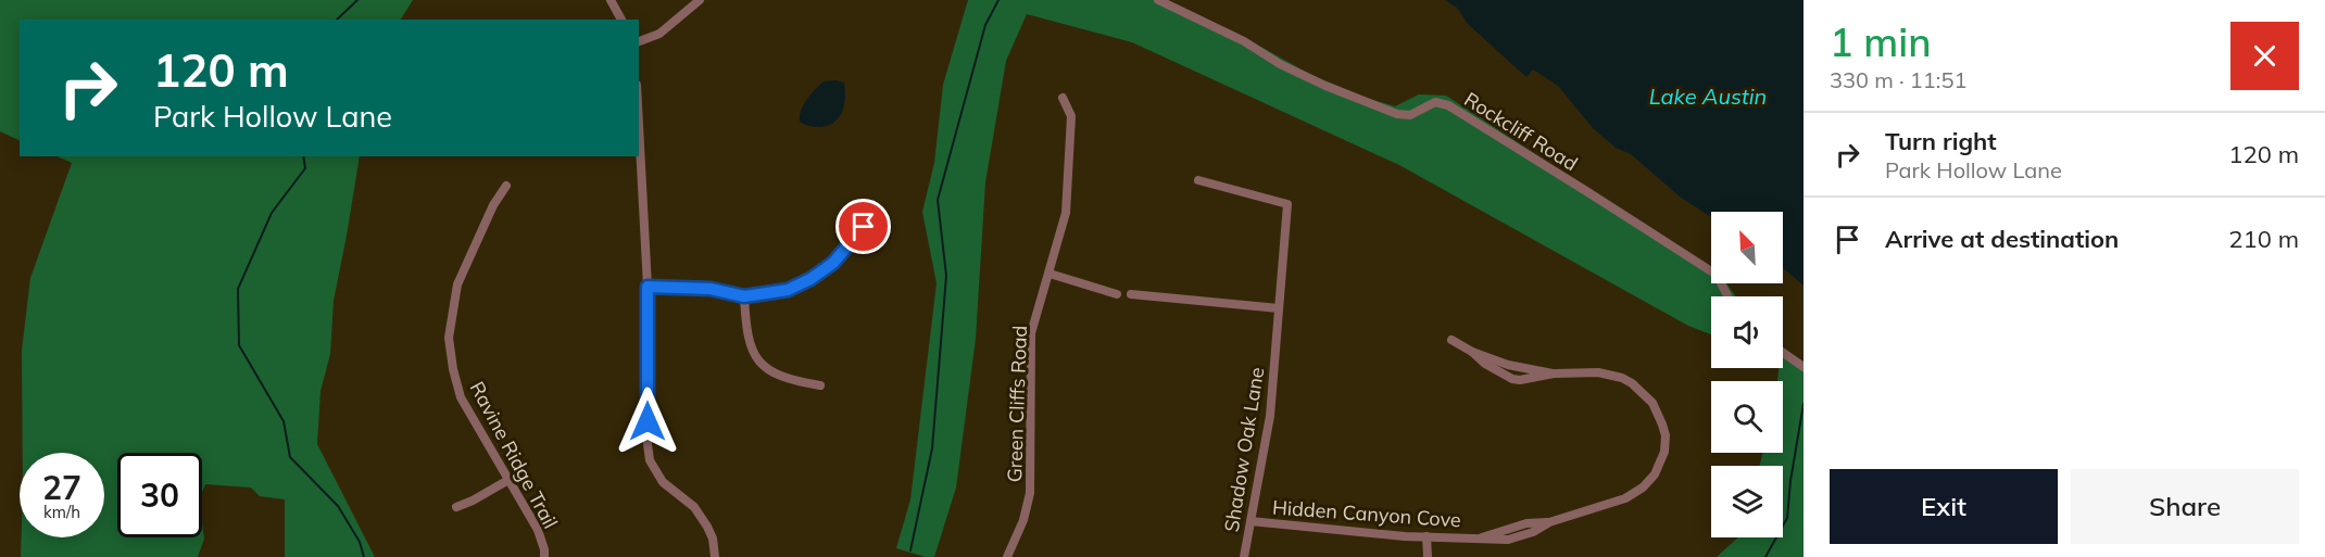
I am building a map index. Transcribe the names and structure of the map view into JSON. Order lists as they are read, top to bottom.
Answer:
{
  "streets": {
    "street": [
      "Rockcliff Road",
      "Green Cliffs Road",
      "Shadow Oak Lane",
      "Ravine Ridge Trail",
      "Hidden Canyon Cove"
    ]
  },
  "crossings": [
    ["Shadow Oak Lane", "Hidden Canyon Cove"]
  ],
  "water": ["Lake Austin"],
  "north": "top left",
  "page": {
    "heading": ["1 min", "330 m · 11:51"],
    "turn": ["120 m", "Park Hollow Lane"],
    "list": [
      {
        "name": "Turn right",
        "note": "Park Hollow Lane",
        "value": "120 m"
      },
      {
        "name": "Arrive at destination",
        "value": "210 m"
      }
    ],
    "speed": "27 km/h",
    "limit": "30",
    "buttons": ["Exit", "Share"]
  }
}
